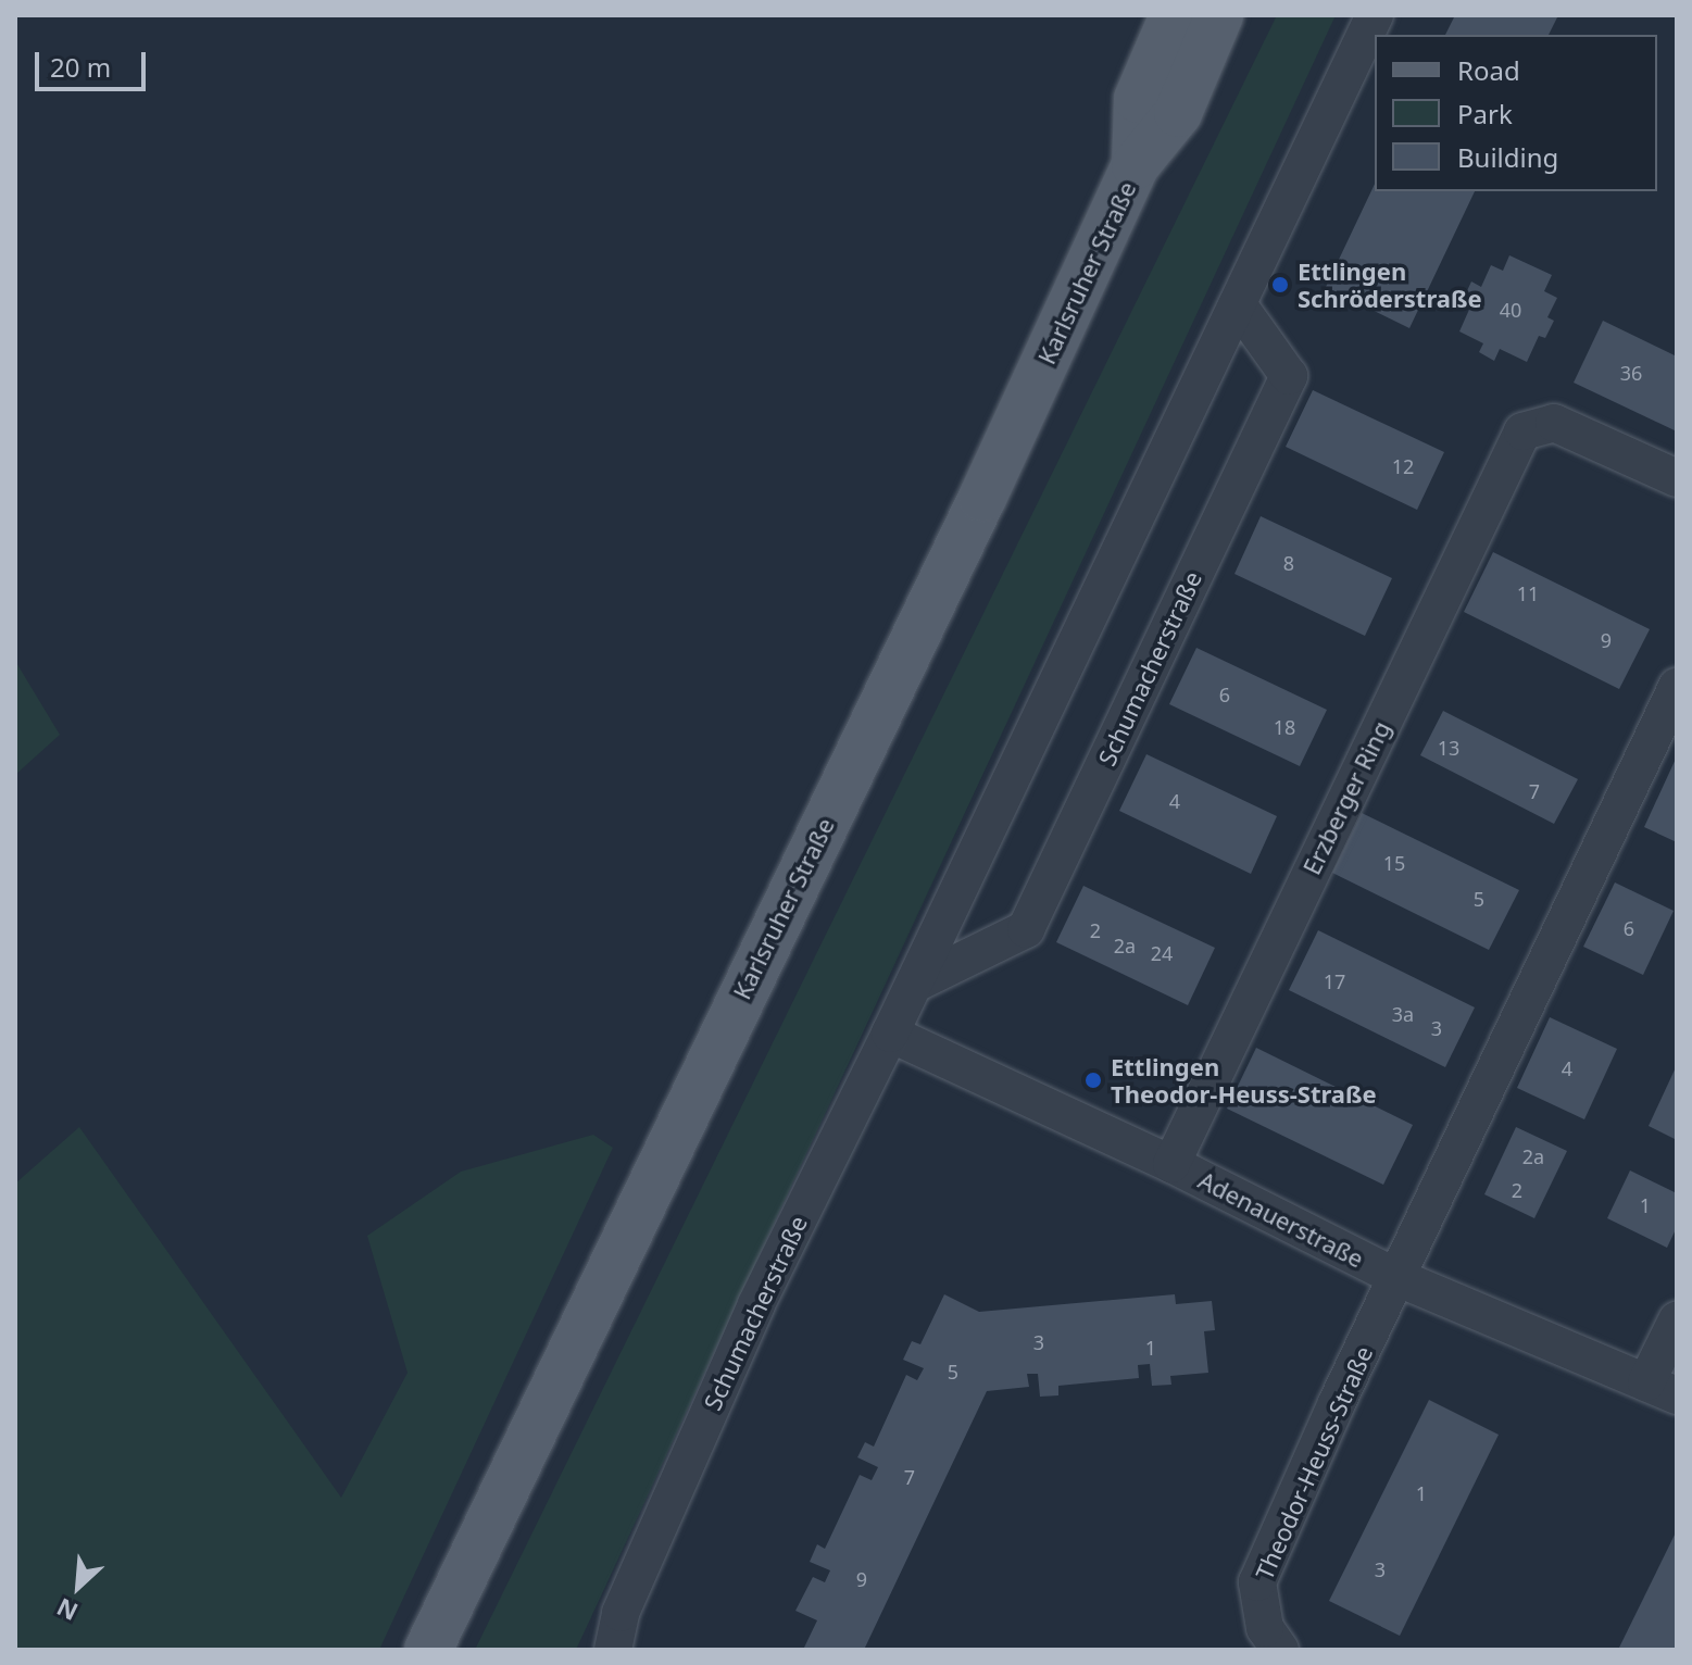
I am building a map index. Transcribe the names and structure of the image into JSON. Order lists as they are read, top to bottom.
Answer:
{
  "streets": {
    "main road": ["Karlsruher Straße"],
    "street": [
      "Schumacherstraße",
      "Erzberger Ring",
      "Adenauerstraße",
      "Theodor-Heuss-Straße"
    ]
  },
  "crossings": [
    ["Schumacherstraße", "Adenauerstraße"],
    ["Erzberger Ring", "Adenauerstraße"],
    ["Adenauerstraße", "Theodor-Heuss-Straße"]
  ],
  "places": ["Ettlingen Schröderstraße", "Ettlingen Theodor-Heuss-Straße"],
  "house_numbers": [
    "40",
    "36",
    "12",
    "8",
    "11",
    "9",
    "6",
    "18",
    "13",
    "7",
    "4",
    "15",
    "5",
    "6",
    "2",
    "2a",
    "24",
    "17",
    "3a",
    "3",
    "4",
    "2a",
    "2",
    "1",
    "3",
    "1",
    "5",
    "7",
    "1",
    "3",
    "9"
  ],
  "legend": ["Road", "Park", "Building"],
  "scale_bar": "20 m",
  "north": "bottom left"
}
